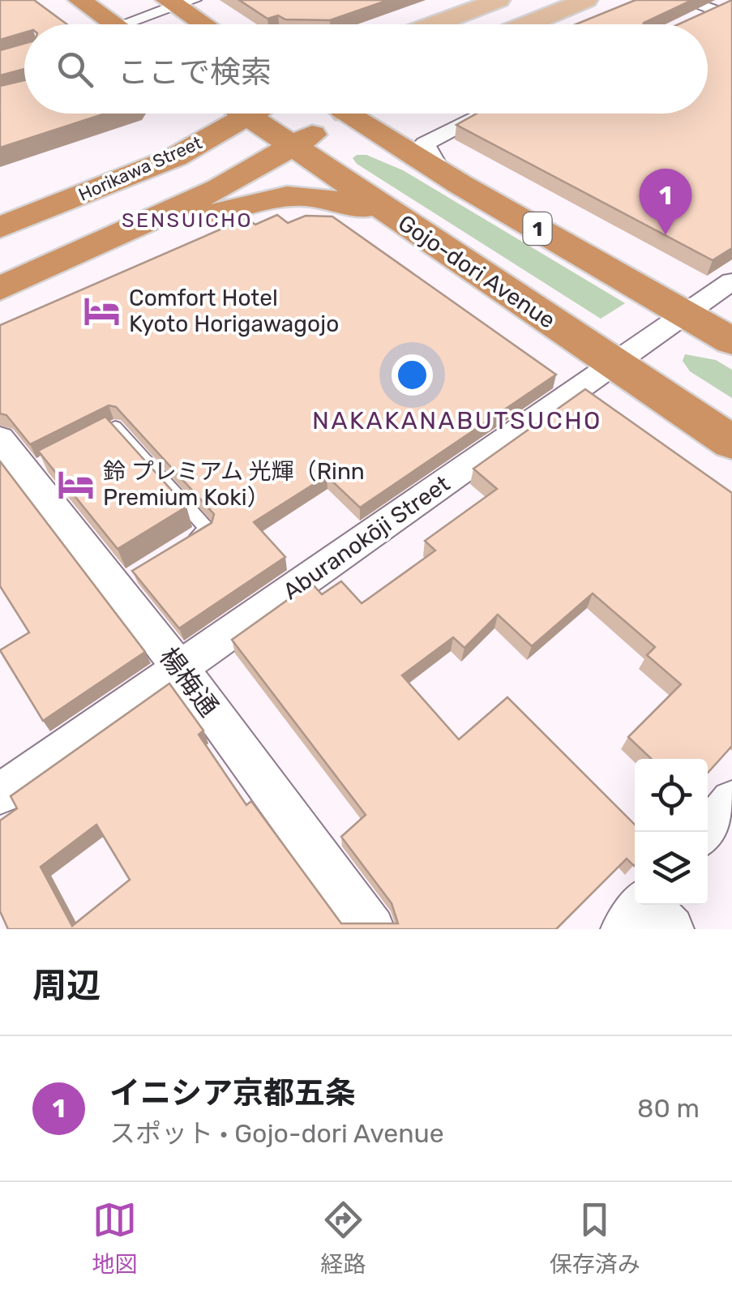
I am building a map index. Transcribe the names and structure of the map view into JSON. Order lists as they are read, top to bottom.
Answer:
{
  "streets": {
    "highway": ["Horikawa Street", "1", "Gojo-dori Avenue"],
    "street": ["Aburanokōji Street", "楊梅通"]
  },
  "crossings": [
    ["Horikawa Street", "Gojo-dori Avenue"],
    ["1", "Gojo-dori Avenue"],
    ["1", "Aburanokōji Street"],
    ["Gojo-dori Avenue", "Aburanokōji Street"],
    ["Aburanokōji Street", "楊梅通"]
  ],
  "districts": ["SENSUICHO", "NAKAKANABUTSUCHO"],
  "places": {
    "hotel": ["Comfort Hotel Kyoto Horigawagojo", "鈴 プレミアム 光輝（Rinn Premium Koki）"]
  },
  "page": {
    "search": "ここで検索",
    "pins": "1",
    "heading": "周辺",
    "list": [
      {
        "mark": "1",
        "name": "イニシア京都五条",
        "note": "スポット · Gojo-dori Avenue",
        "value": "80 m"
      }
    ],
    "nav": ["地図", "経路", "保存済み"]
  }
}
